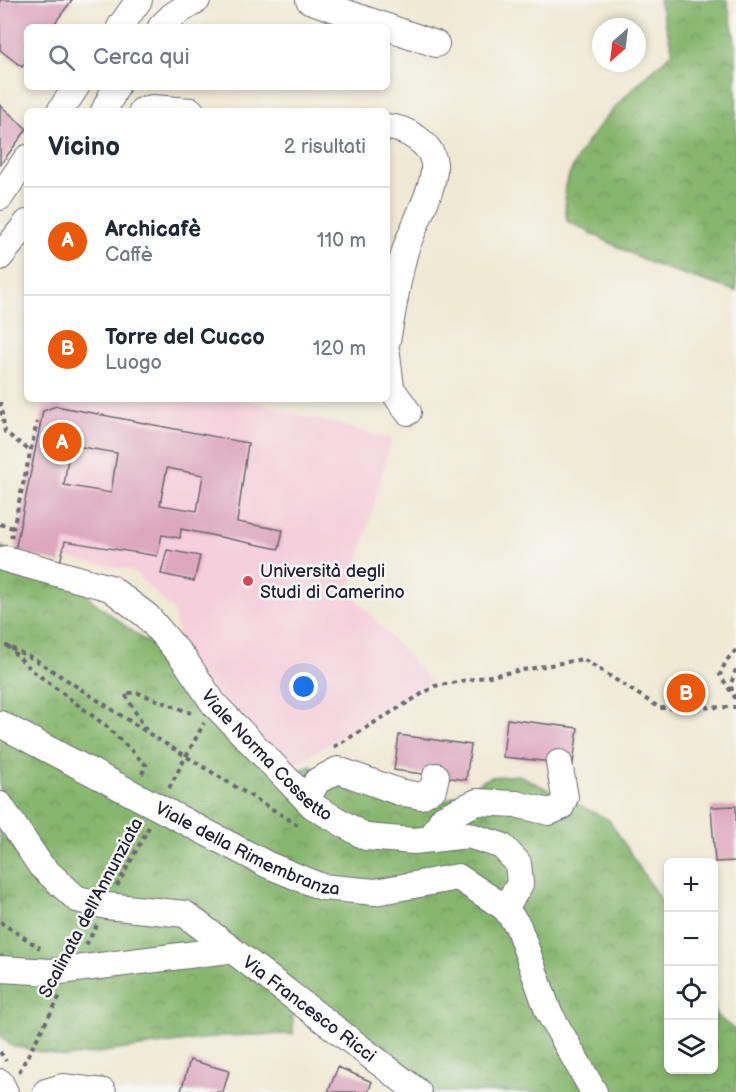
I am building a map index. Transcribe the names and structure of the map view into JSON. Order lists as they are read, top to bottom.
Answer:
{
  "streets": {
    "street": ["Viale Norma Cossetto", "Viale della Rimembranza", "Via Francesco Ricci"],
    "path": ["Scalinata dell'Annunziata"]
  },
  "crossings": [
    ["Viale Norma Cossetto", "Viale della Rimembranza"],
    ["Viale della Rimembranza", "Scalinata dell'Annunziata"]
  ],
  "places": ["Università degli Studi di Camerino"],
  "north": "bottom left",
  "page": {
    "search": "Cerca qui",
    "heading": ["Vicino", "2 risultati"],
    "list": [
      {
        "mark": "A",
        "name": "Archicafè",
        "note": "Caffè",
        "value": "110 m"
      },
      {
        "mark": "B",
        "name": "Torre del Cucco",
        "note": "Luogo",
        "value": "120 m"
      }
    ],
    "pins": ["A", "B"],
    "map_buttons": ["+", "−"]
  }
}
